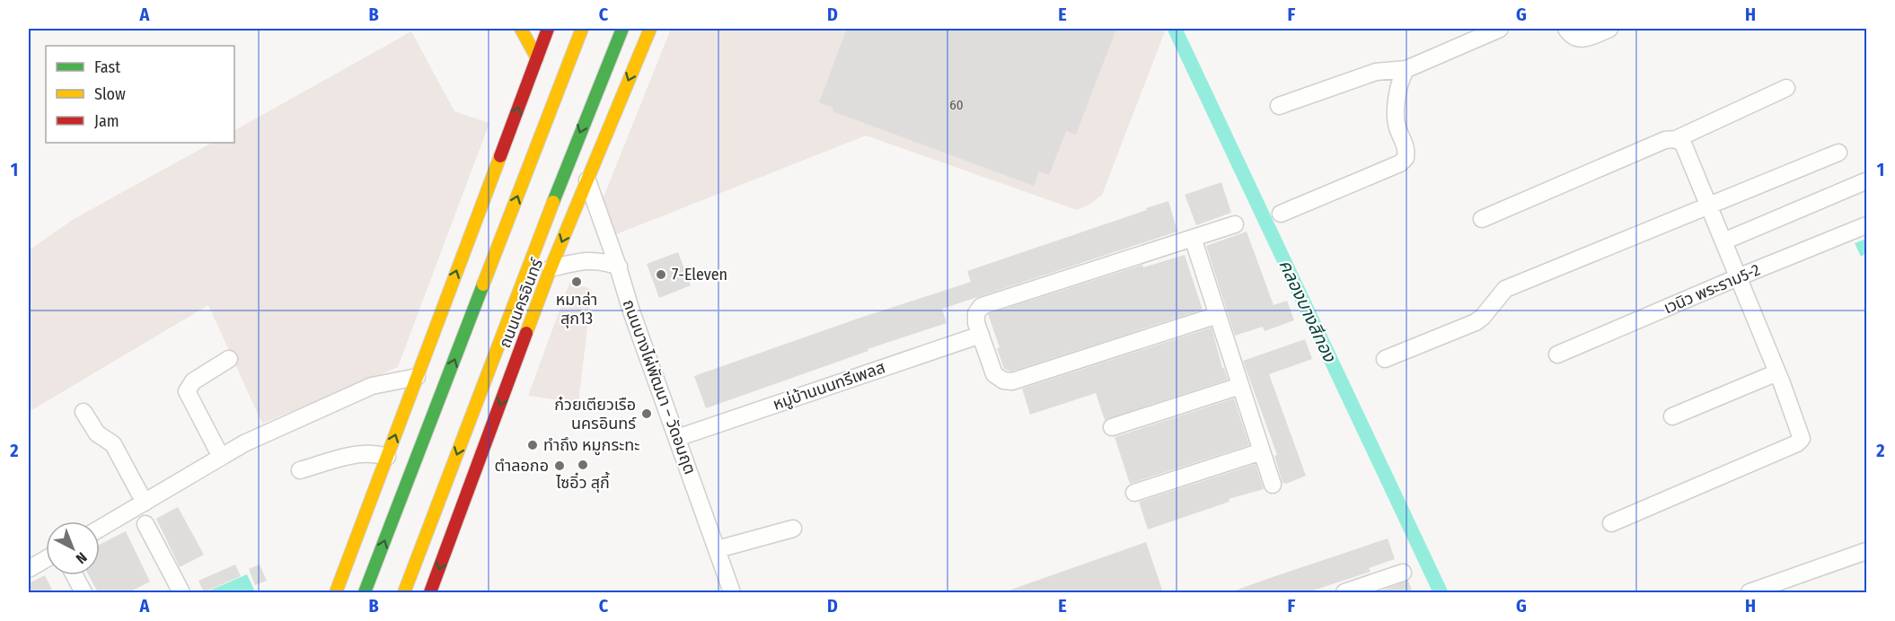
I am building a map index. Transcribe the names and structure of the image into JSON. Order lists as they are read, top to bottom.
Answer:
{
  "streets": {
    "main road": ["ถนนนครอินทร์"],
    "street": ["เวนิว พระราม5-2", "หมู่บ้านนนทรีเพลส", "ถนนบางไผ่พัฒนา – วัดอมฤต"]
  },
  "crossings": [
    ["ถนนนครอินทร์", "ถนนบางไผ่พัฒนา – วัดอมฤต"],
    ["หมู่บ้านนนทรีเพลส", "ถนนบางไผ่พัฒนา – วัดอมฤต"]
  ],
  "water": ["คลองบางสีทอง"],
  "places": [
    "7-Eleven",
    "หมาล่า สุก13",
    "ก๋วยเตียวเรือ นครอินทร์",
    "ทำถึง หมูกระทะ",
    "ไซอิ๋ว สุกี้",
    "ตำลอกอ"
  ],
  "house_numbers": ["60"],
  "legend": ["Fast", "Slow", "Jam"],
  "north": "bottom right",
  "grid": {
    "columns": [
      "A",
      "B",
      "C",
      "D",
      "E",
      "F",
      "G",
      "H"
    ],
    "rows": ["1", "2"]
  }
}
